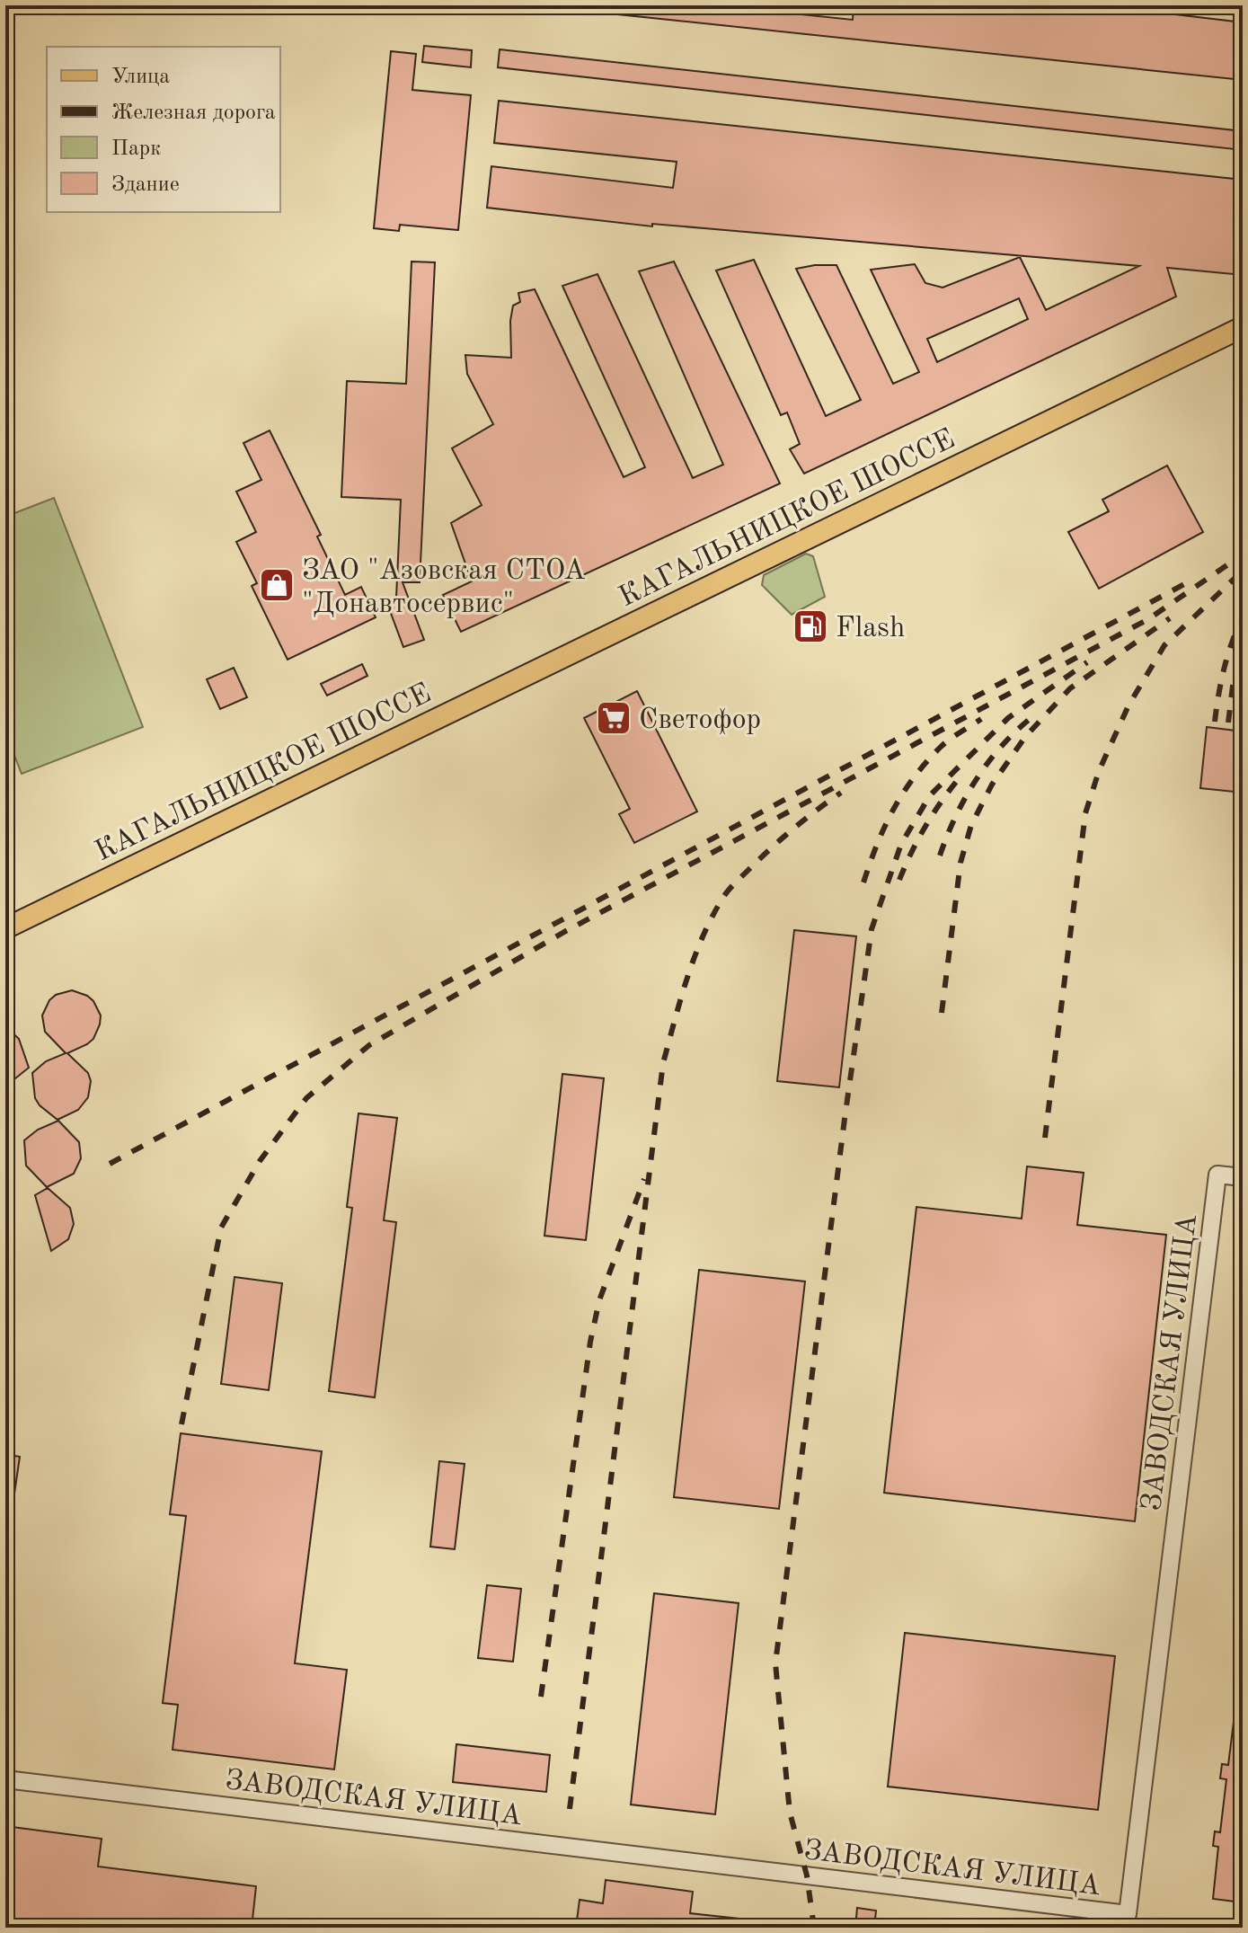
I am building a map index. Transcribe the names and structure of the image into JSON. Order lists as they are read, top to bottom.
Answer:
{
  "streets": {
    "main road": ["КАГАЛЬНИЦКОЕ ШОССЕ"],
    "street": ["ЗАВОДСКАЯ УЛИЦА"]
  },
  "places": {
    "shop": ["ЗАО \"Азовская СТОА \"Донавтосервис\""],
    "fuel station": ["Flash"],
    "supermarket": ["Светофор"]
  },
  "legend": [
    "Улица",
    "Железная дорога",
    "Парк",
    "Здание"
  ]
}
